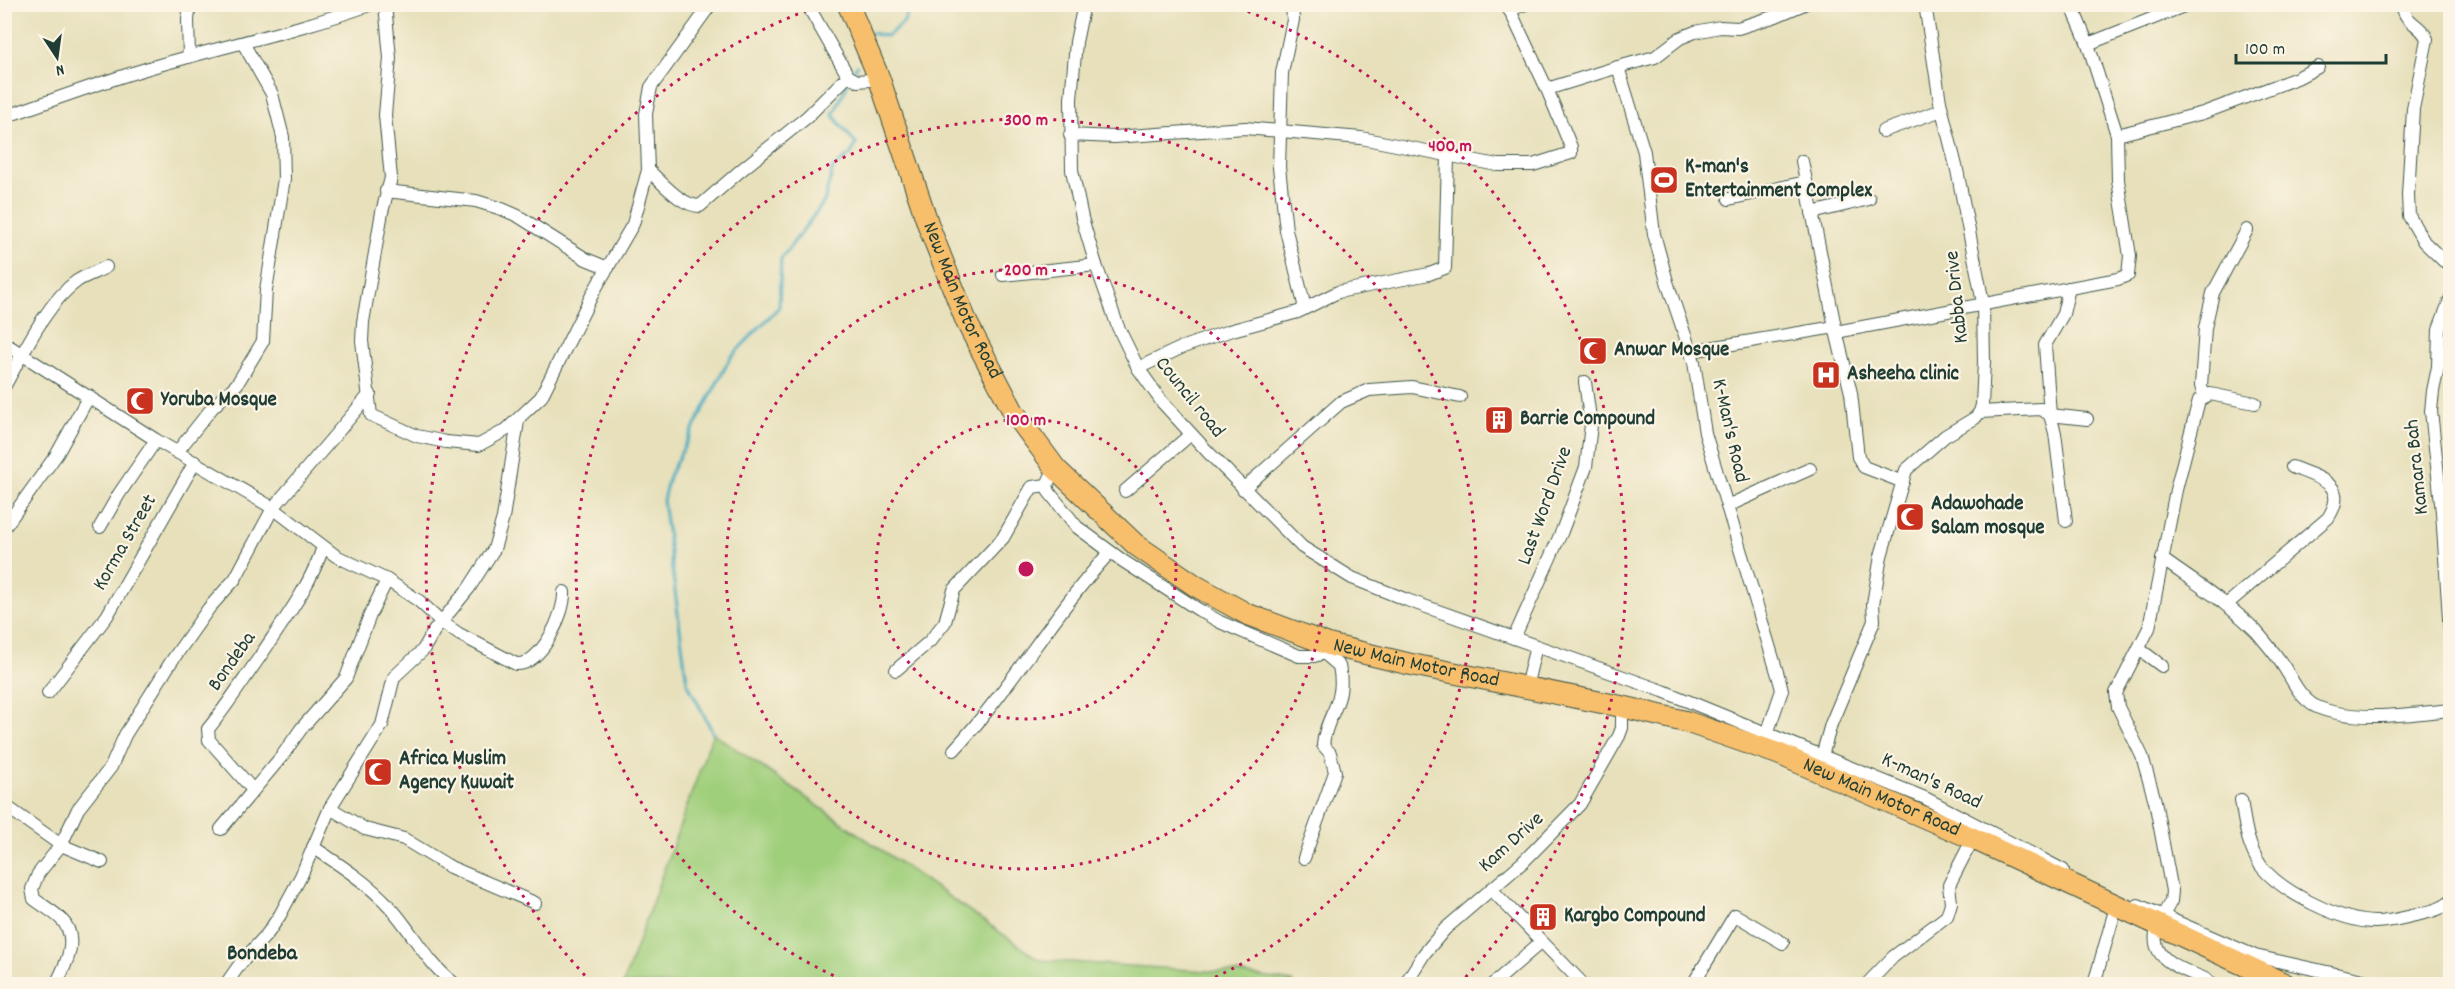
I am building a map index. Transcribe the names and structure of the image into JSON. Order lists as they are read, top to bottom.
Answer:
{
  "streets": {
    "highway": ["New Main Motor Road"],
    "street": [
      "Kabba Drive",
      "Council road",
      "K-Man's Road",
      "Kamara Bah",
      "Last Word Drive",
      "Korma Street",
      "Bondeba",
      "K-man's Road",
      "Kam Drive"
    ]
  },
  "crossings": [
    ["New Main Motor Road", "K-man's Road"],
    ["New Main Motor Road", "Kam Drive"],
    ["Council road", "K-man's Road"],
    ["K-Man's Road", "K-man's Road"],
    ["Last Word Drive", "K-man's Road"]
  ],
  "districts": ["Bondeba"],
  "places": {
    "sports": ["K-man's Entertainment Complex"],
    "mosque": [
      "Anwar Mosque",
      "Yoruba Mosque",
      "Adawohade Salam mosque",
      "Africa Muslim Agency Kuwait"
    ],
    "hospital": ["Asheeha clinic"],
    "building": ["Barrie Compound", "Kargbo Compound"]
  },
  "scale_bar": "100 m",
  "north": "bottom",
  "rings": [
    "300 m",
    "400 m",
    "200 m",
    "100 m"
  ]
}
